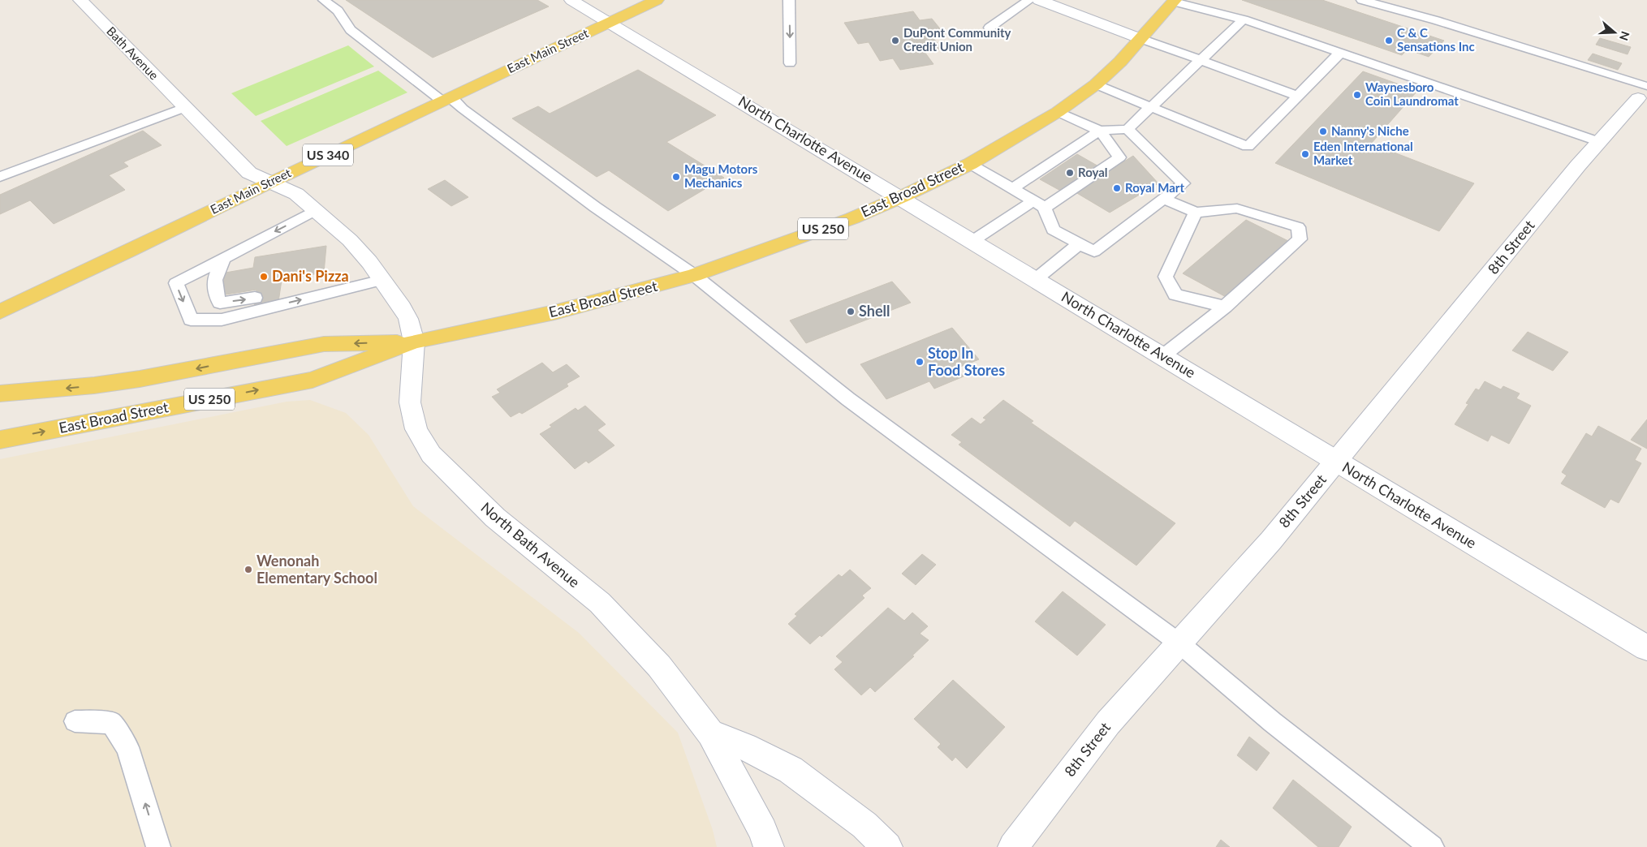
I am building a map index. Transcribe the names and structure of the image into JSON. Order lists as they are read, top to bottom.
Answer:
{
  "streets": {
    "main road": [
      "East Main Street",
      "US 340",
      "East Broad Street",
      "US 250"
    ],
    "street": [
      "Bath Avenue",
      "North Charlotte Avenue",
      "8th Street",
      "North Bath Avenue"
    ]
  },
  "crossings": [
    ["East Main Street", "Bath Avenue"],
    ["East Main Street", "North Charlotte Avenue"],
    ["East Main Street", "North Bath Avenue"],
    ["Bath Avenue", "North Bath Avenue"],
    ["North Charlotte Avenue", "East Broad Street"],
    ["North Charlotte Avenue", "8th Street"],
    ["East Broad Street", "North Bath Avenue"]
  ],
  "places": [
    "DuPont Community Credit Union",
    "C & C Sensations Inc",
    "Waynesboro Coin Laundromat",
    "Nanny's Niche",
    "Eden International Market",
    "Royal",
    "Magu Motors Mechanics",
    "Royal Mart",
    "Dani's Pizza",
    "Shell",
    "Stop In Food Stores",
    "Wenonah Elementary School"
  ],
  "north": "right"
}
